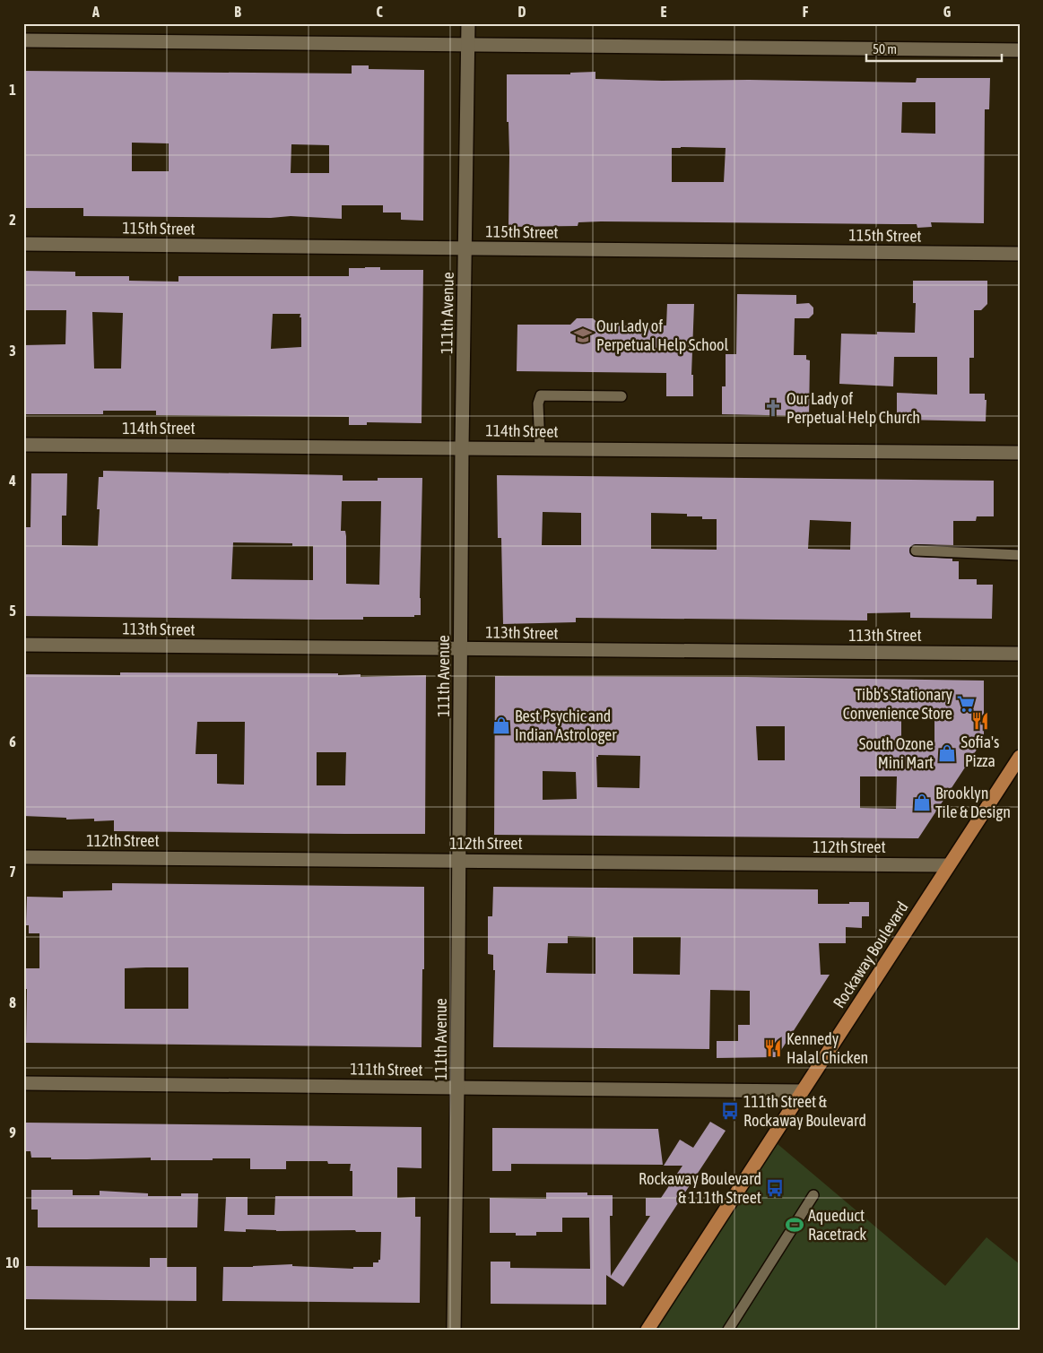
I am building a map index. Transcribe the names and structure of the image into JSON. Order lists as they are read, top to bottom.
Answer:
{
  "streets": {
    "main road": ["Rockaway Boulevard"],
    "street": [
      "115th Street",
      "111th Avenue",
      "114th Street",
      "113th Street",
      "112th Street",
      "111th Street"
    ]
  },
  "crossings": [
    ["115th Street", "111th Avenue"],
    ["111th Avenue", "114th Street"],
    ["111th Avenue", "113th Street"],
    ["111th Avenue", "112th Street"],
    ["111th Avenue", "111th Street"],
    ["112th Street", "Rockaway Boulevard"],
    ["Rockaway Boulevard", "111th Street"]
  ],
  "places": {
    "school or university": ["Our Lady of Perpetual Help School"],
    "church": ["Our Lady of Perpetual Help Church"],
    "supermarket": ["Tibb's Stationary Convenience Store"],
    "restaurant": ["Sofia's Pizza", "Kennedy Halal Chicken"],
    "shop": ["Best Psychic and Indian Astrologer", "South Ozone Mini Mart", "Brooklyn Tile & Design"],
    "bus stop": ["111th Street & Rockaway Boulevard", "Rockaway Boulevard & 111th Street"],
    "sports": ["Aqueduct Racetrack"]
  },
  "scale_bar": "50 m",
  "grid": {
    "columns": [
      "A",
      "B",
      "C",
      "D",
      "E",
      "F",
      "G"
    ],
    "rows": [
      "1",
      "2",
      "3",
      "4",
      "5",
      "6",
      "7",
      "8",
      "9",
      "10"
    ]
  }
}
